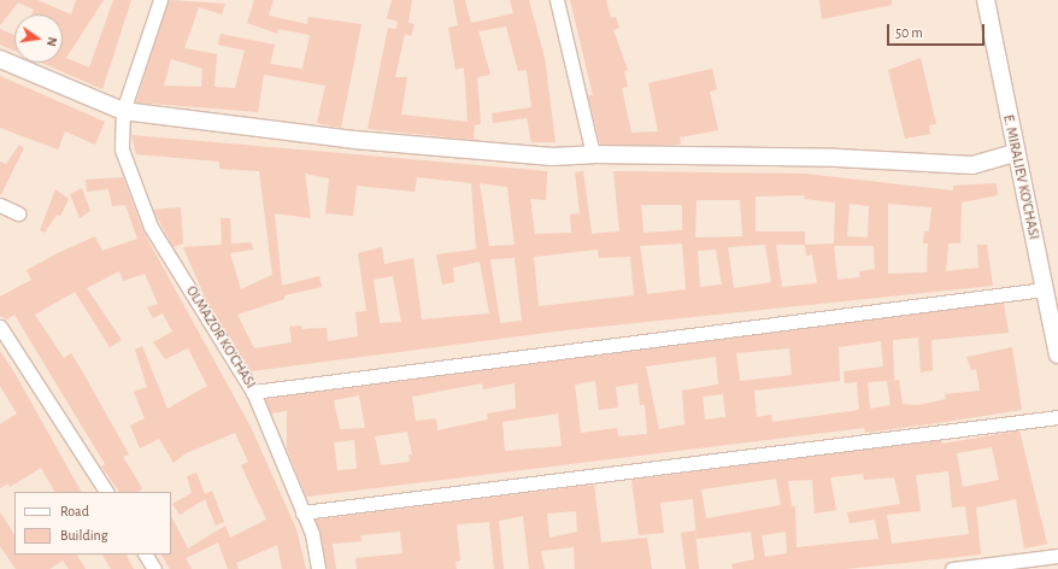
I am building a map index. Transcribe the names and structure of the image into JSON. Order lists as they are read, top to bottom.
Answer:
{
  "streets": {
    "street": ["E. MIRALIEV KO'CHASI", "OLMAZOR KO'CHASI"]
  },
  "legend": ["Road", "Building"],
  "scale_bar": "50 m",
  "north": "right"
}
